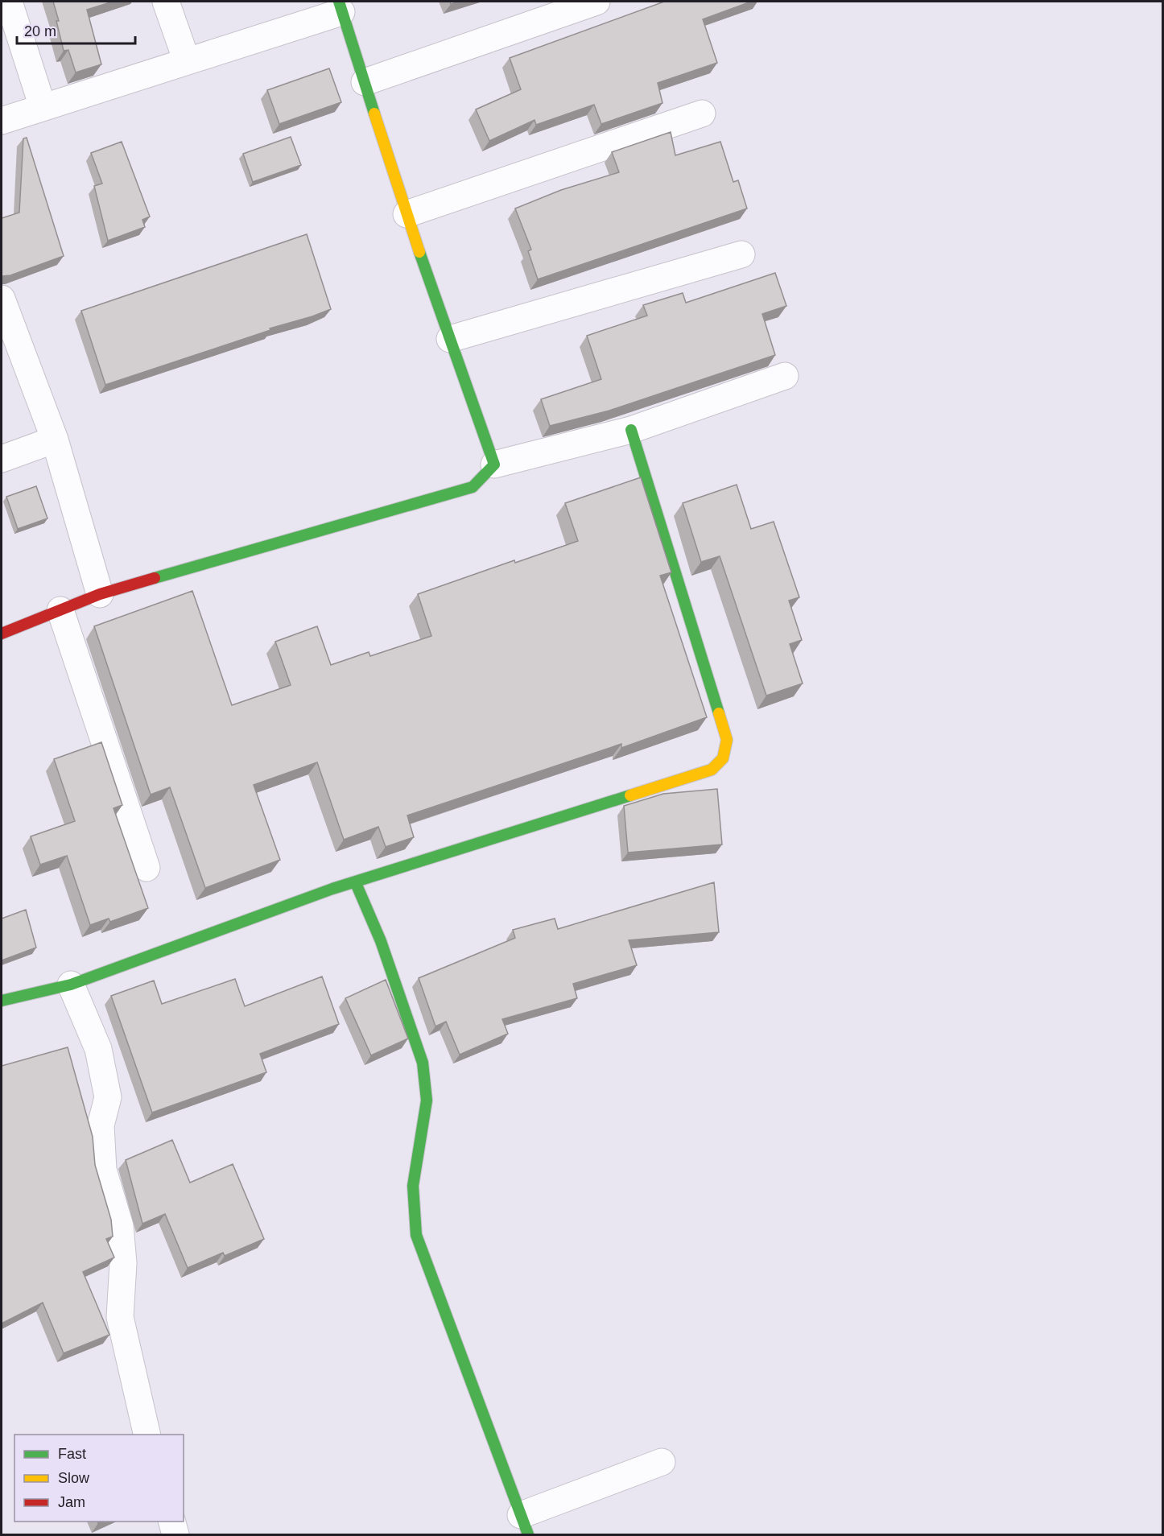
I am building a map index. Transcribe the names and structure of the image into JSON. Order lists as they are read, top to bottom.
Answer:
{
  "legend": ["Fast", "Slow", "Jam"],
  "scale_bar": "20 m"
}
